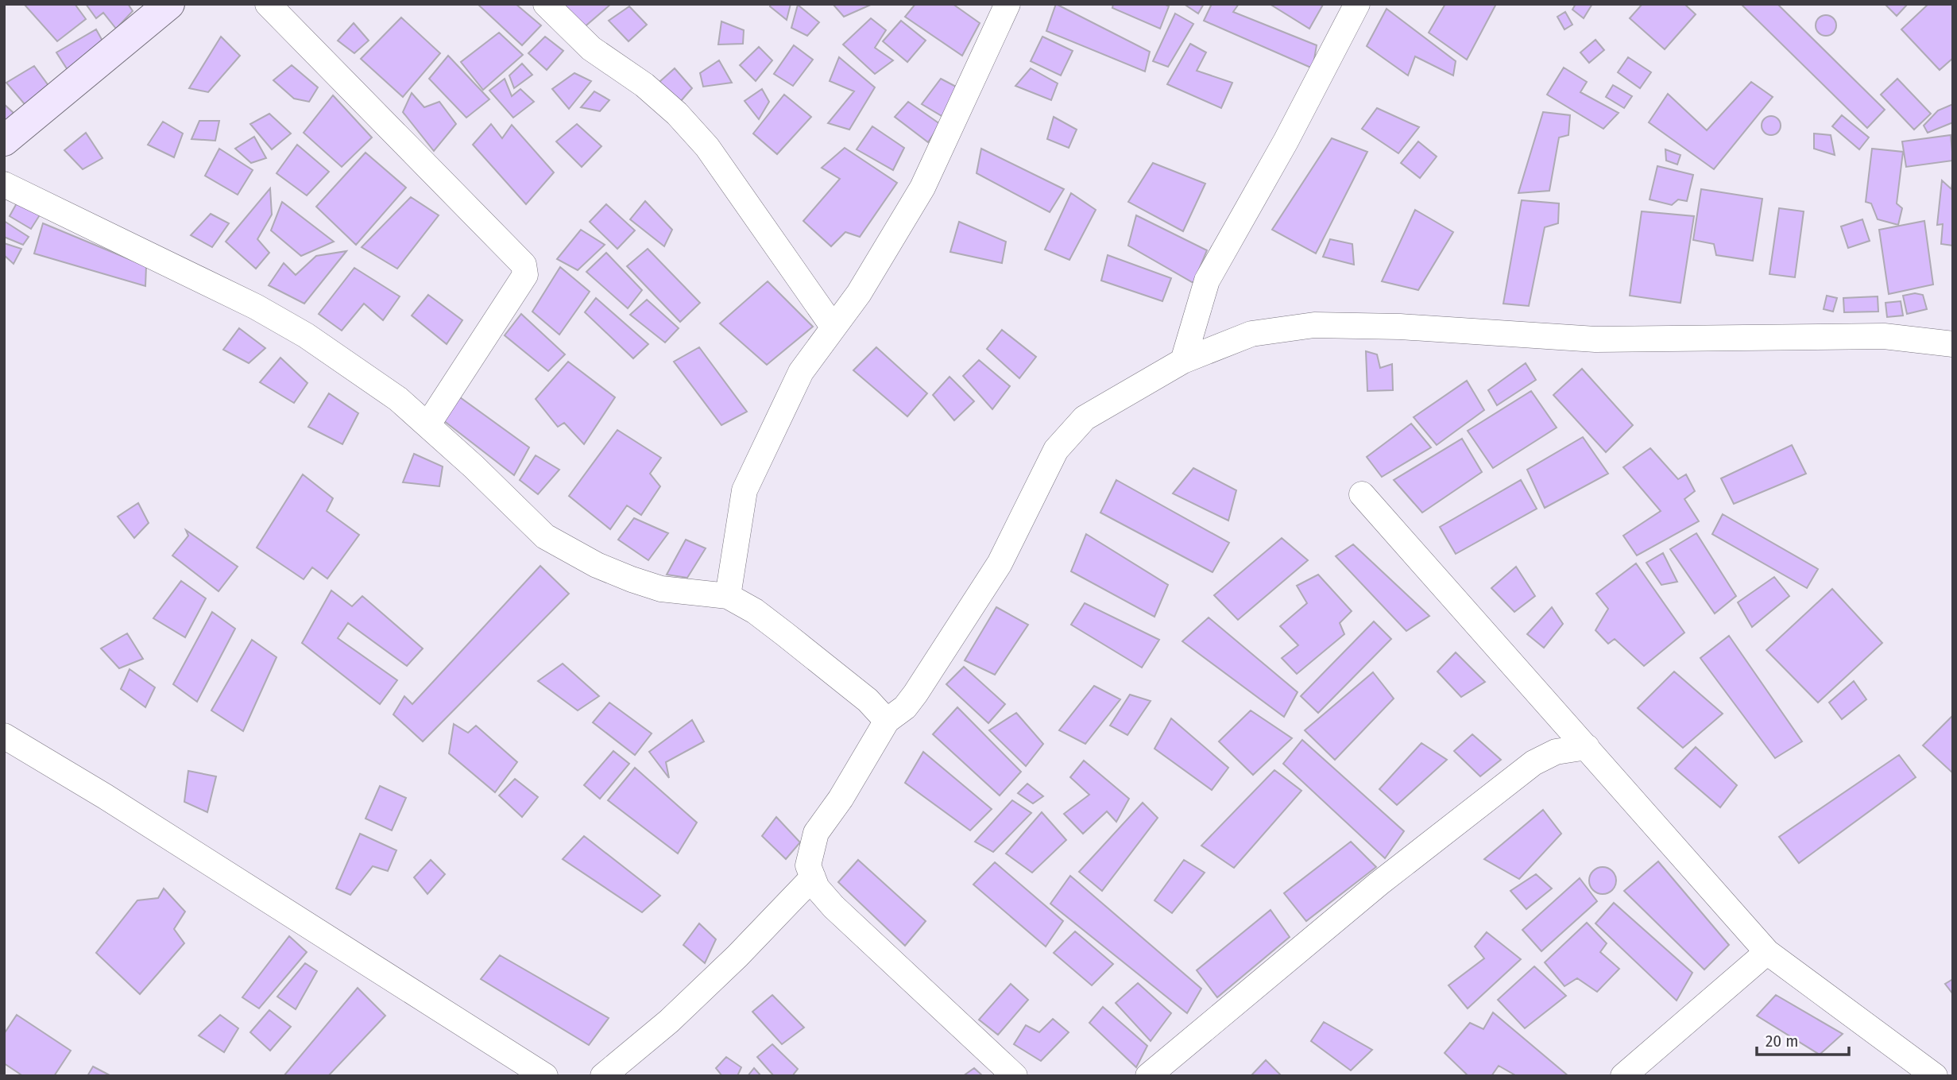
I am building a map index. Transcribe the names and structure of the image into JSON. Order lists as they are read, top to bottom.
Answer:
{
  "scale_bar": "20 m"
}
